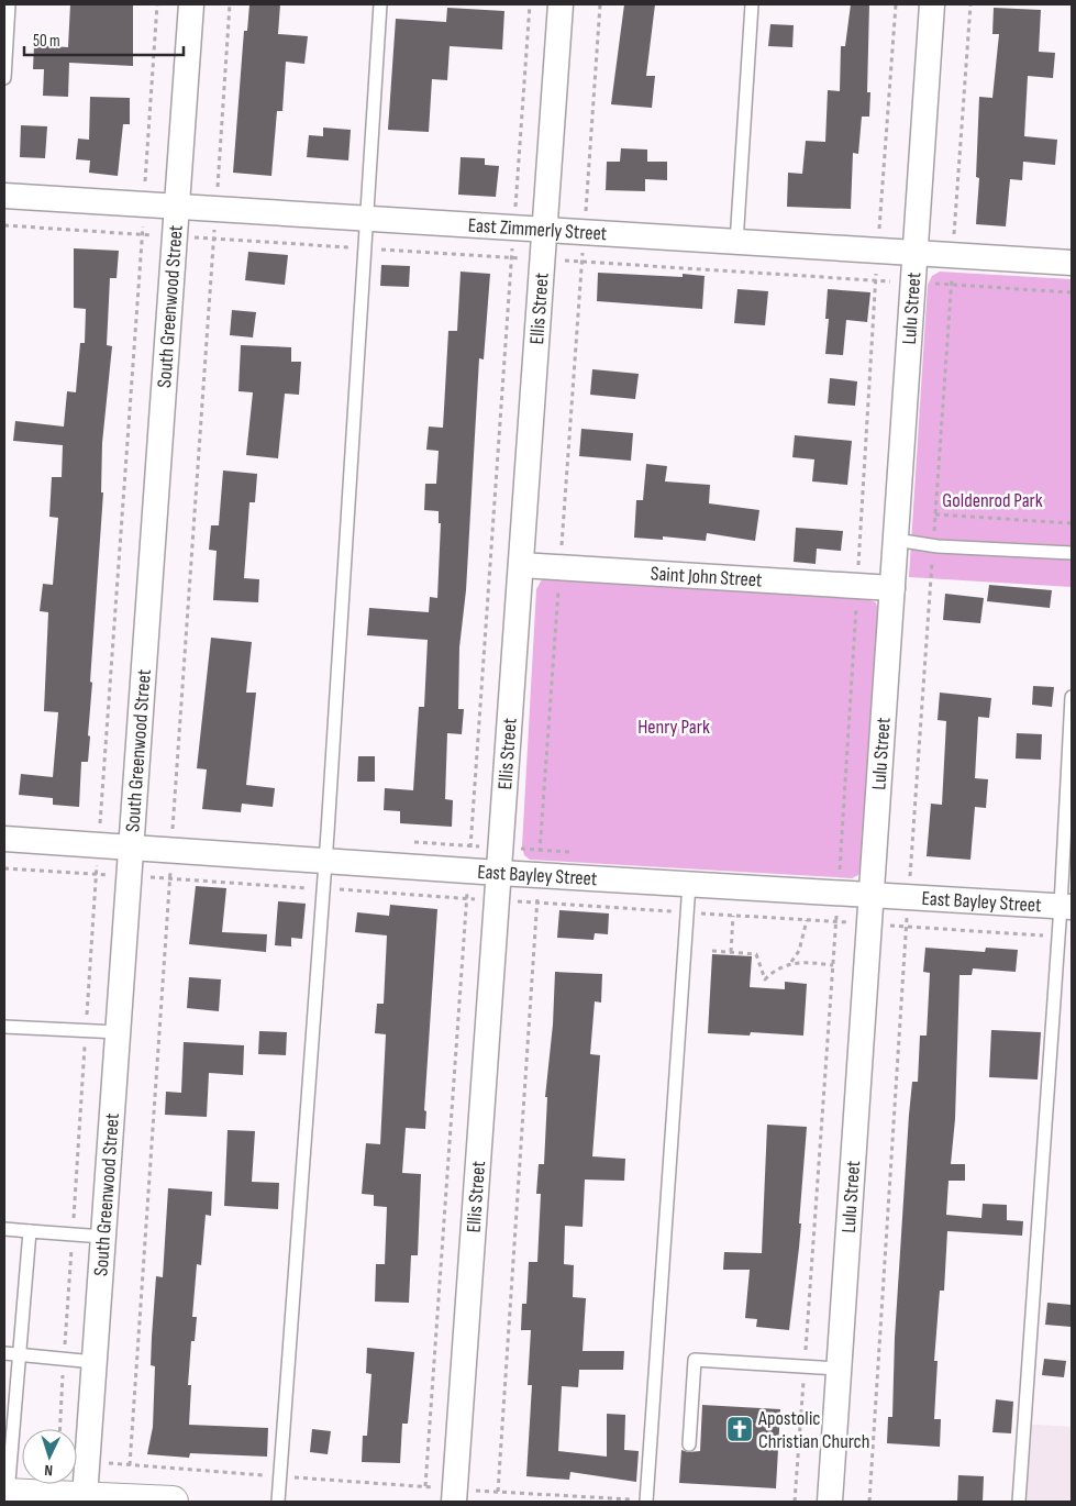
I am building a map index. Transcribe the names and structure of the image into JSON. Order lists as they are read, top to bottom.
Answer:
{
  "streets": {
    "street": [
      "East Zimmerly Street",
      "South Greenwood Street",
      "Ellis Street",
      "Lulu Street",
      "Saint John Street",
      "East Bayley Street"
    ]
  },
  "crossings": [
    ["East Zimmerly Street", "South Greenwood Street"],
    ["East Zimmerly Street", "Ellis Street"],
    ["East Zimmerly Street", "Lulu Street"],
    ["South Greenwood Street", "East Bayley Street"],
    ["Ellis Street", "Saint John Street"],
    ["Ellis Street", "East Bayley Street"],
    ["Lulu Street", "Saint John Street"],
    ["Lulu Street", "East Bayley Street"]
  ],
  "parks": ["Goldenrod Park", "Henry Park"],
  "places": {
    "church": ["Apostolic Christian Church"]
  },
  "scale_bar": "50 m",
  "north": "bottom"
}
